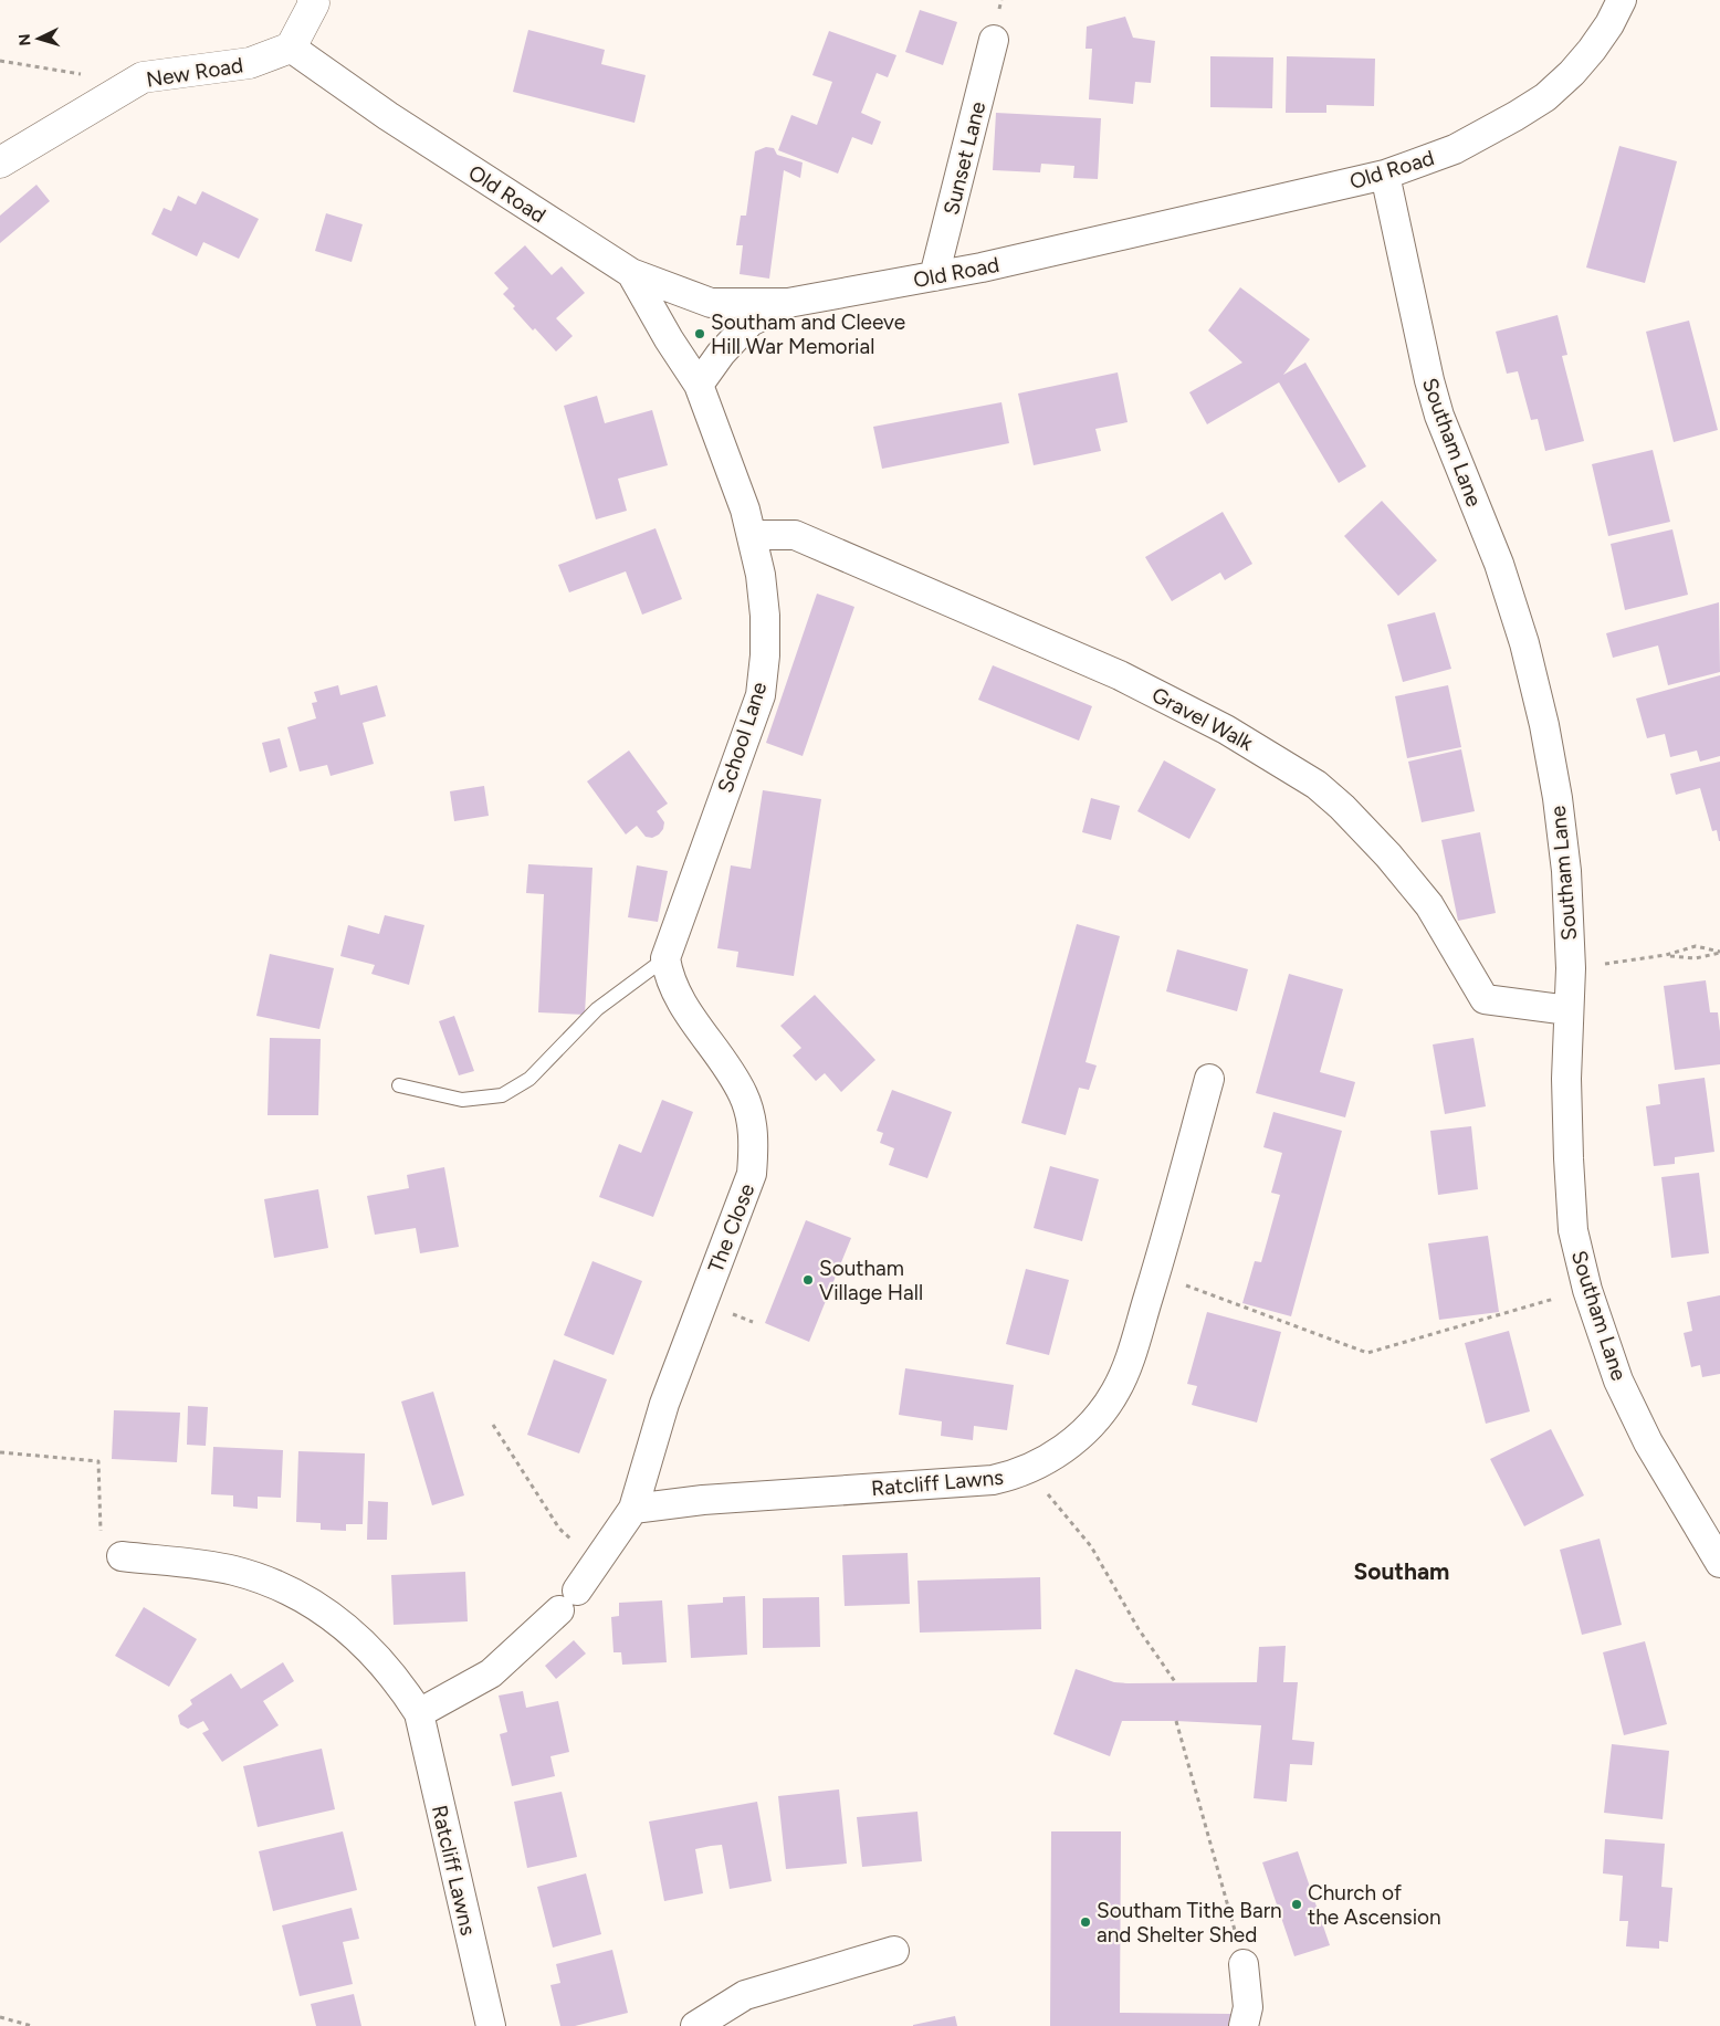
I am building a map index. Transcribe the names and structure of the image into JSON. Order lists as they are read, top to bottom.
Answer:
{
  "streets": {
    "street": [
      "New Road",
      "Sunset Lane",
      "Old Road",
      "Southam Lane",
      "Gravel Walk",
      "School Lane",
      "The Close",
      "Ratcliff Lawns"
    ]
  },
  "crossings": [
    ["New Road", "Old Road"],
    ["Sunset Lane", "Old Road"],
    ["Old Road", "Southam Lane"],
    ["Old Road", "School Lane"],
    ["Southam Lane", "Gravel Walk"],
    ["Gravel Walk", "School Lane"],
    ["School Lane", "The Close"],
    ["The Close", "Ratcliff Lawns"]
  ],
  "districts": ["Southam"],
  "places": [
    "Southam and Cleeve Hill War Memorial",
    "Southam Village Hall",
    "Church of the Ascension",
    "Southam Tithe Barn and Shelter Shed"
  ],
  "north": "left"
}
